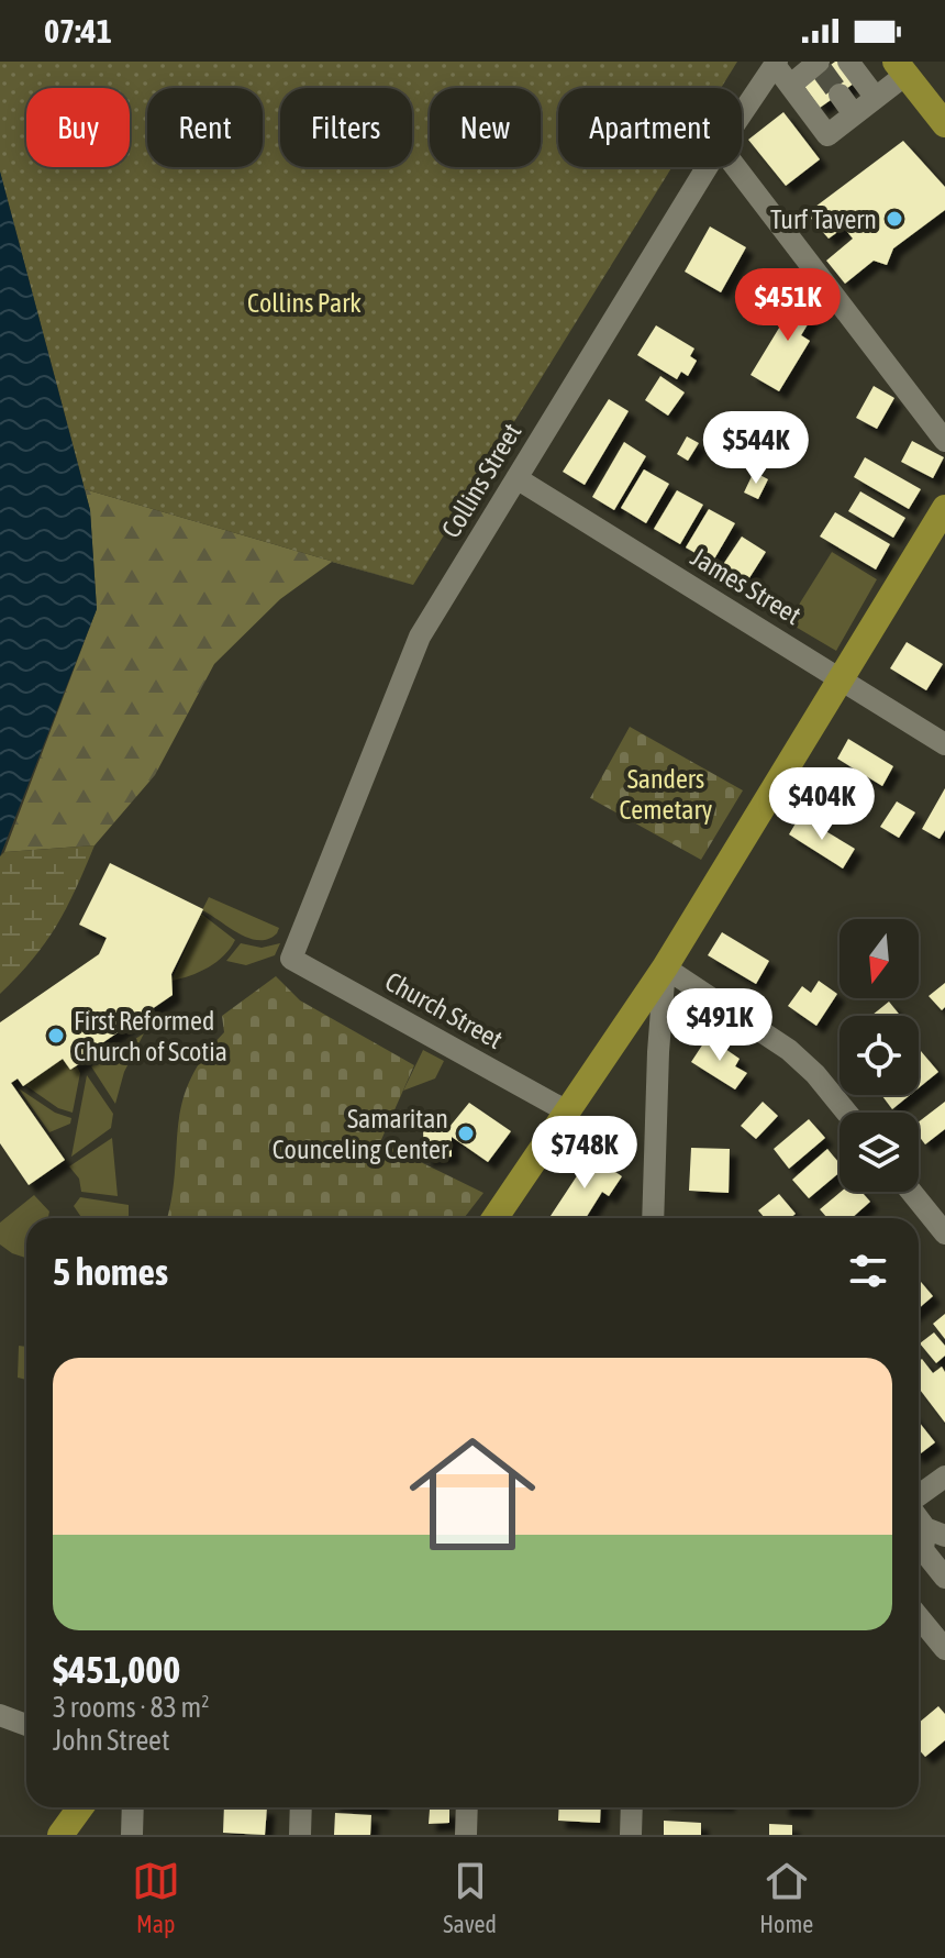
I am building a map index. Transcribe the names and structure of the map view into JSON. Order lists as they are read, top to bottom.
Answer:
{
  "streets": {
    "street": ["Collins Street", "James Street", "Church Street"]
  },
  "crossings": [
    ["Collins Street", "James Street"],
    ["Collins Street", "Church Street"]
  ],
  "parks": ["Collins Park", "Sanders Cemetary"],
  "places": ["Turf Tavern", "First Reformed Church of Scotia", "Samaritan Counceling Center"],
  "north": "bottom",
  "page": {
    "status": "07:41",
    "chip": [
      "Buy",
      "Rent",
      "Filters",
      "New",
      "Apartment"
    ],
    "price": [
      "$451K",
      "$544K",
      "$404K",
      "$491K",
      "$748K"
    ],
    "heading": "5 homes",
    "list": [
      {
        "name": "$451,000",
        "note": "3 rooms · 83 m² · John Street"
      }
    ],
    "tabs": ["Map", "Saved", "Home"]
  }
}
